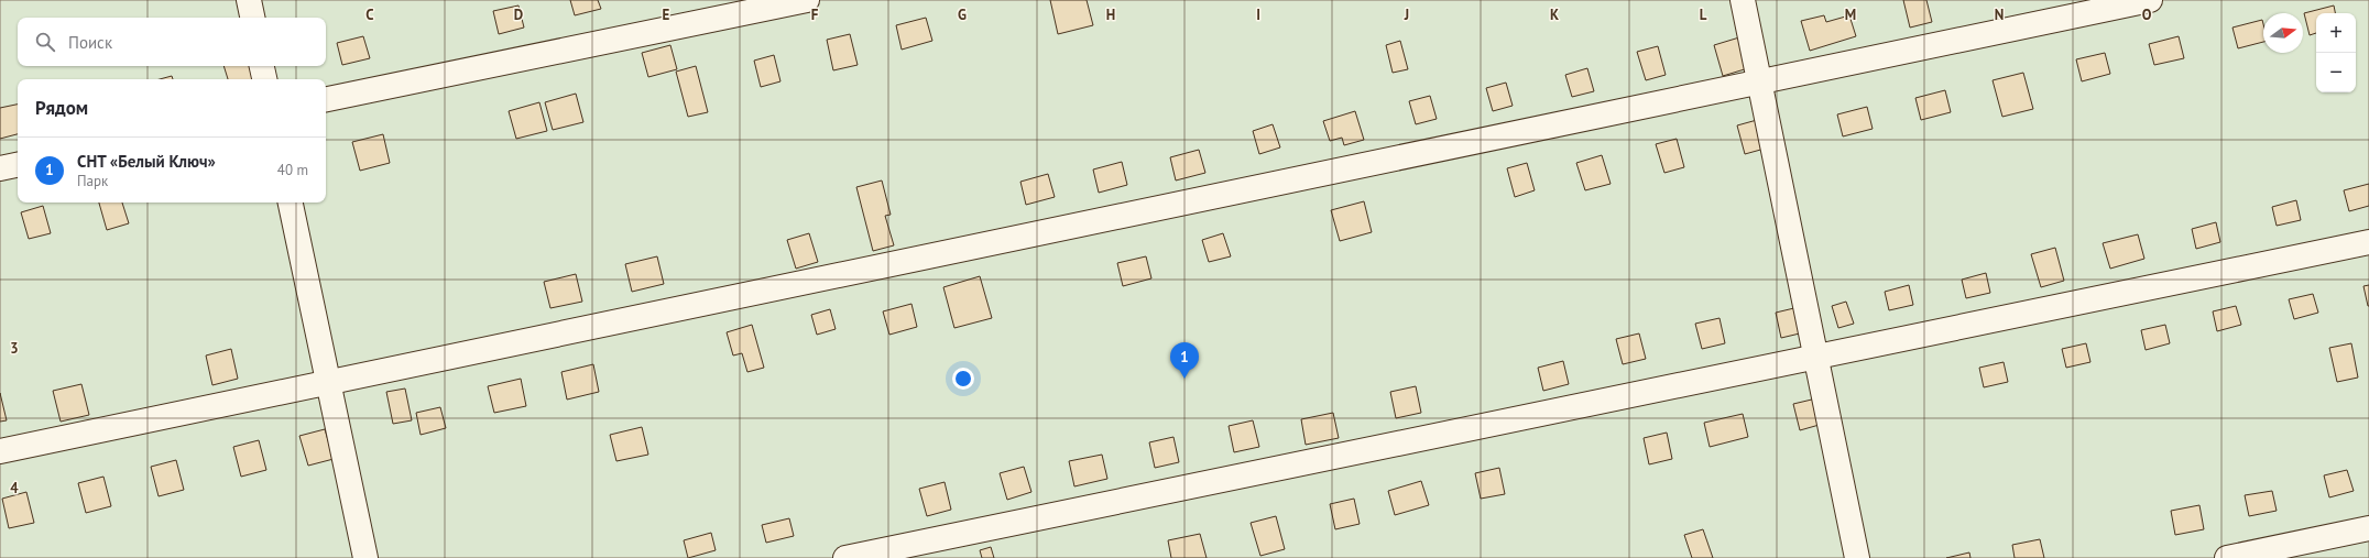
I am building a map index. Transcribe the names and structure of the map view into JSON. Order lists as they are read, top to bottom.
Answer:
{
  "north": "right",
  "page": {
    "map_buttons": ["+", "−"],
    "search": "Поиск",
    "heading": "Рядом",
    "list": [
      {
        "mark": "1",
        "name": "СНТ «Белый Ключ»",
        "note": "Парк",
        "value": "40 m"
      }
    ],
    "pins": "1"
  },
  "grid": {
    "columns": [
      "C",
      "D",
      "E",
      "F",
      "G",
      "H",
      "I",
      "J",
      "K",
      "L",
      "M",
      "N",
      "O"
    ],
    "rows": ["3", "4"]
  }
}
